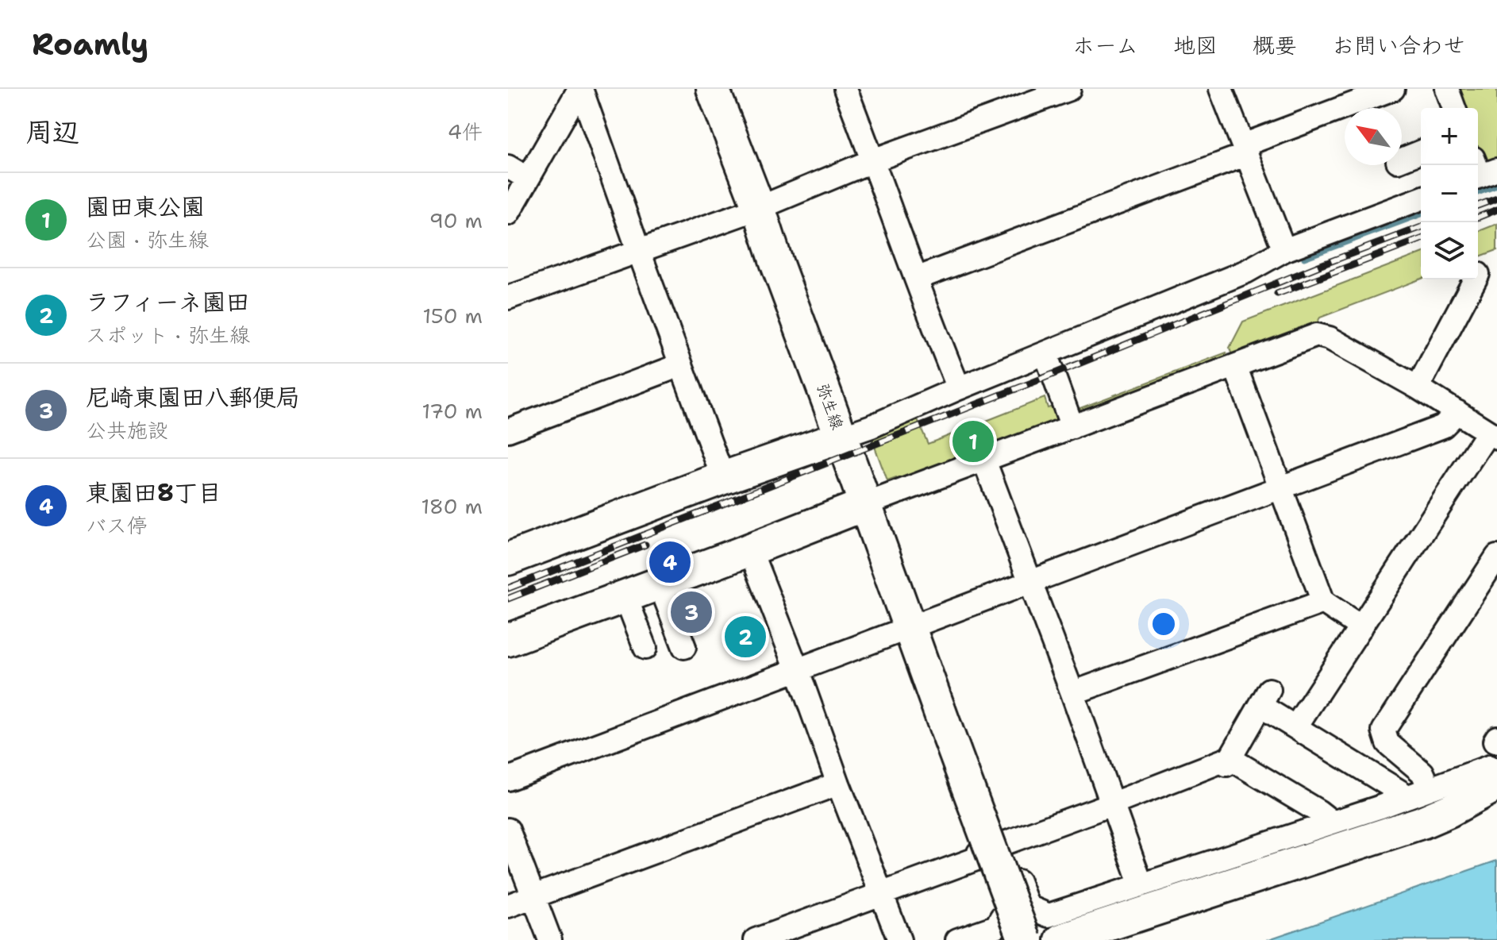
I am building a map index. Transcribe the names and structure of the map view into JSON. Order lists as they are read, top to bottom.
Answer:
{
  "streets": {
    "street": ["弥生線"]
  },
  "north": "top left",
  "page": {
    "header": "Roamly",
    "nav": [
      "ホーム",
      "地図",
      "概要",
      "お問い合わせ"
    ],
    "heading": ["周辺", "4件"],
    "map_buttons": ["+", "−"],
    "list": [
      {
        "mark": "1",
        "name": "園田東公園",
        "note": "公園 · 弥生線",
        "value": "90 m"
      },
      {
        "mark": "2",
        "name": "ラフィーネ園田",
        "note": "スポット · 弥生線",
        "value": "150 m"
      },
      {
        "mark": "3",
        "name": "尼崎東園田八郵便局",
        "note": "公共施設",
        "value": "170 m"
      },
      {
        "mark": "4",
        "name": "東園田8丁目",
        "note": "バス停",
        "value": "180 m"
      }
    ],
    "pins": [
      "1",
      "4",
      "3",
      "2"
    ]
  }
}
